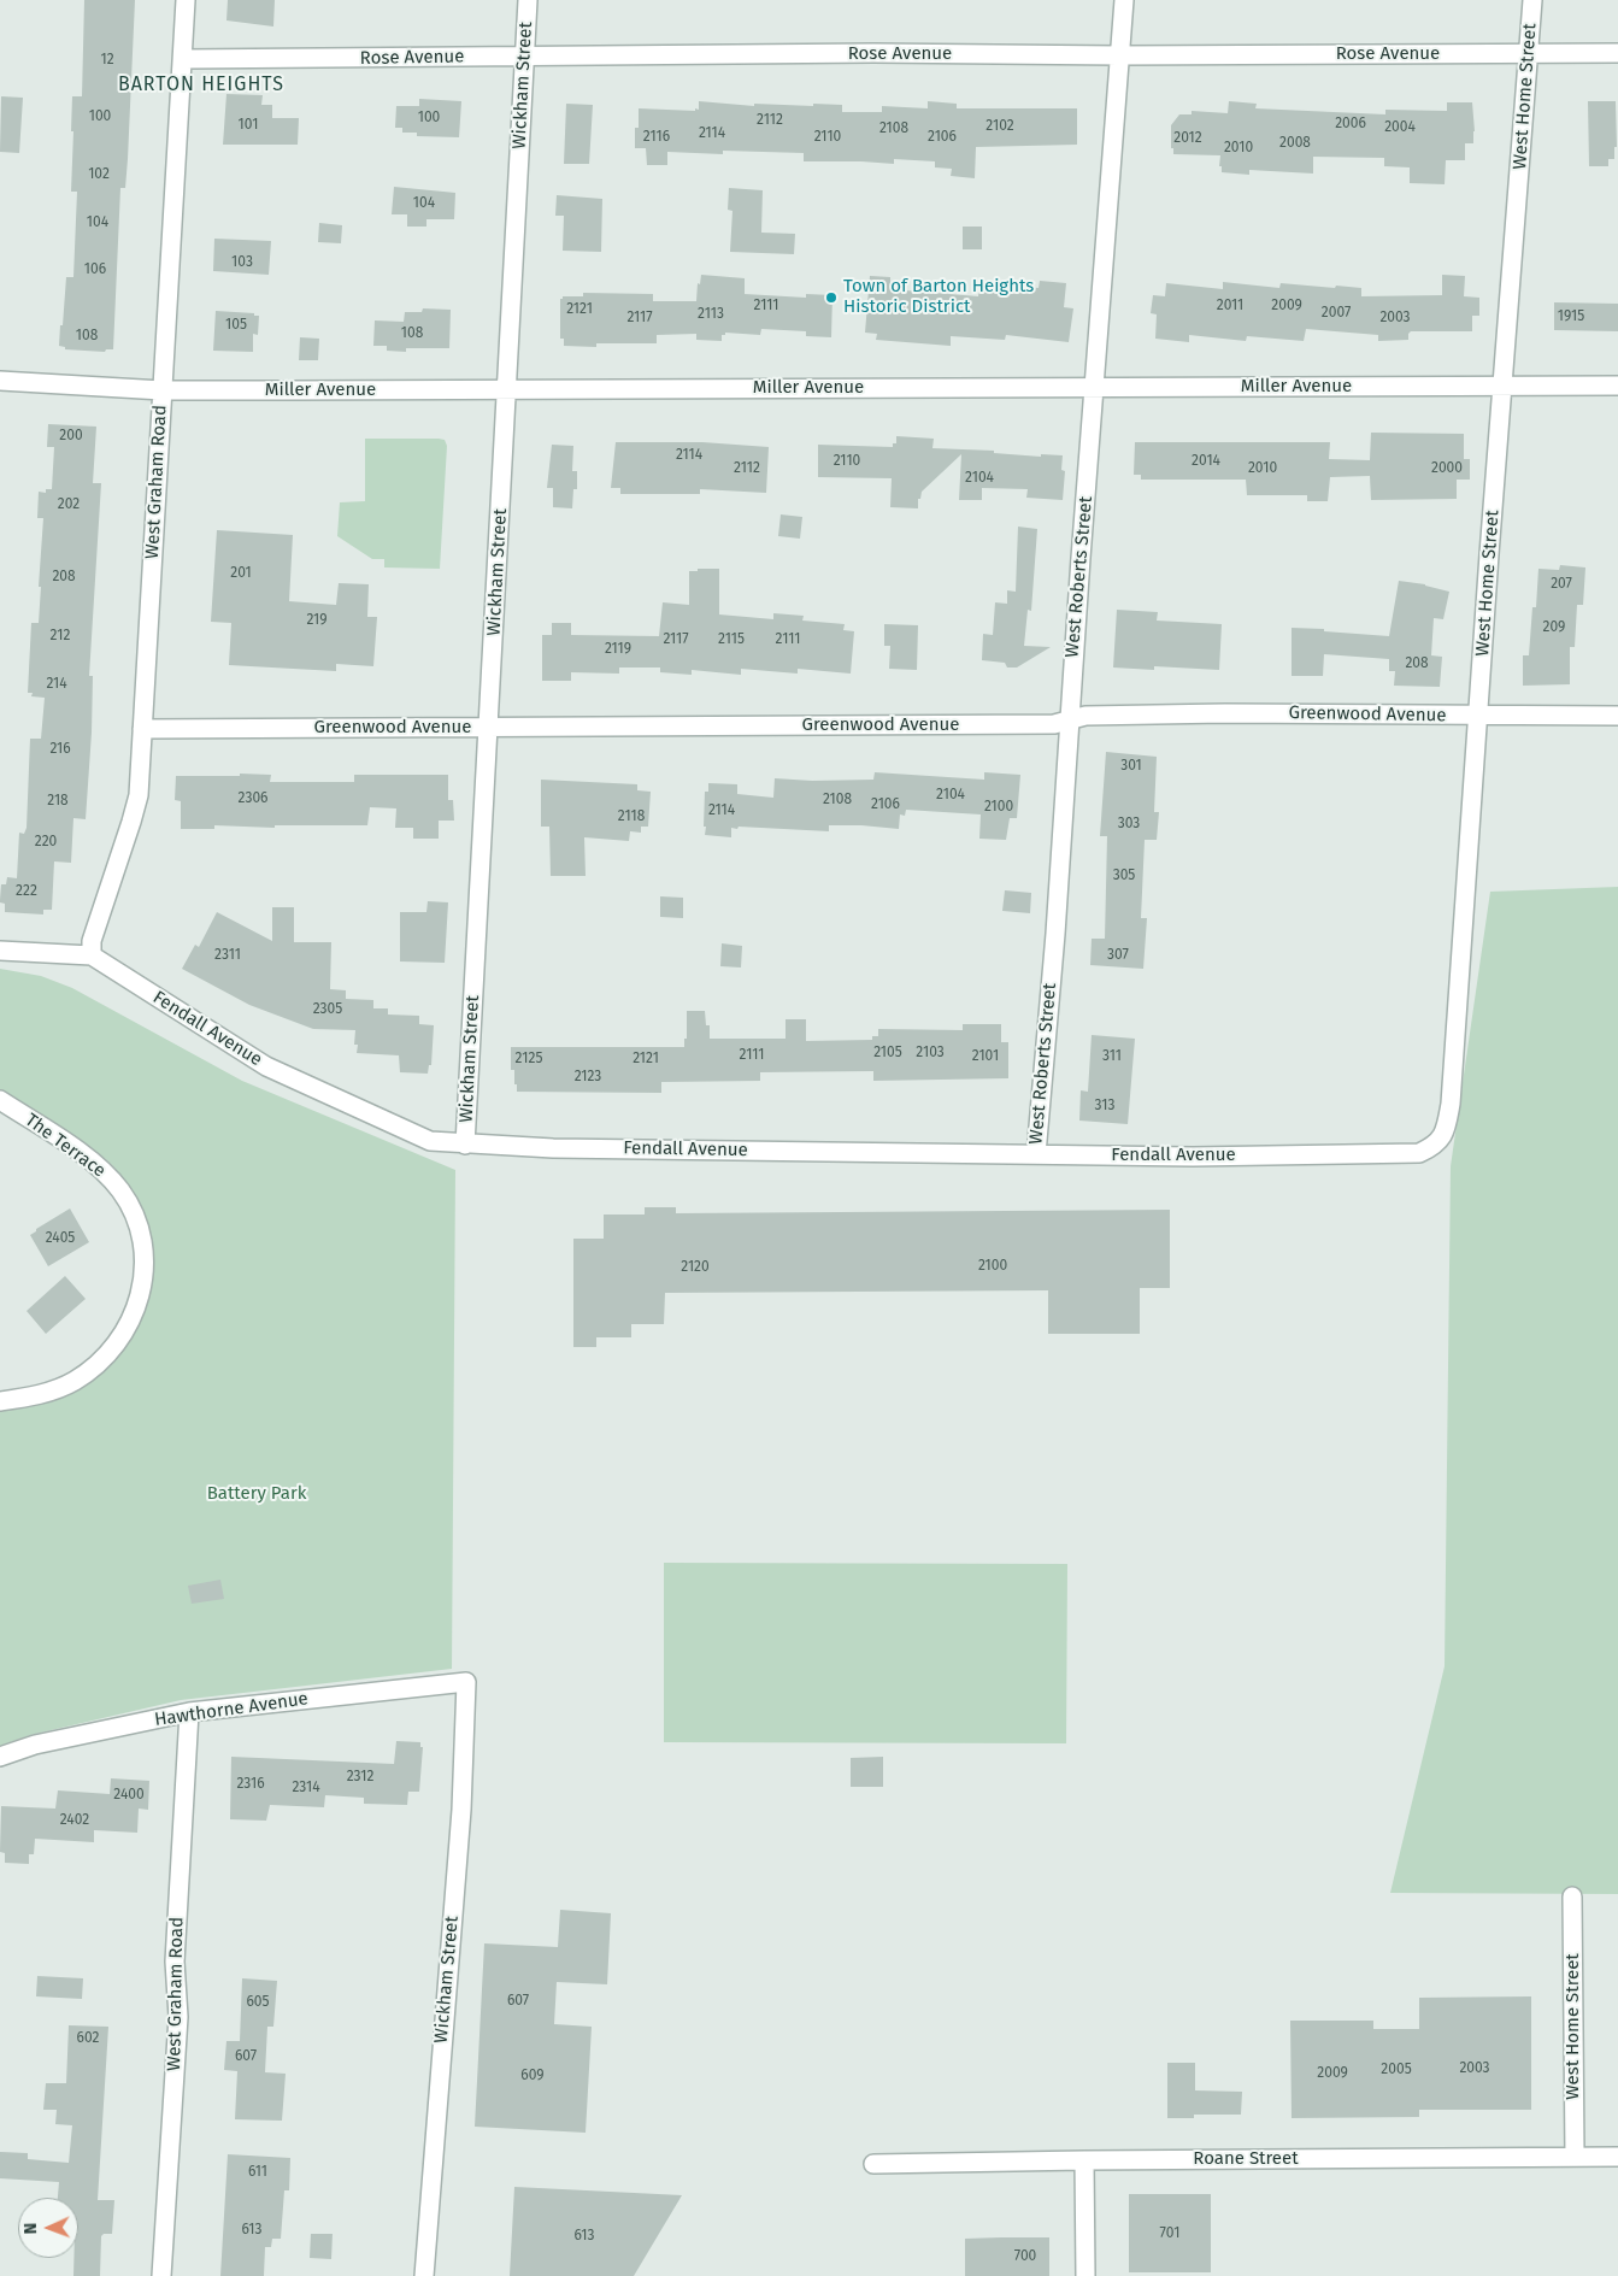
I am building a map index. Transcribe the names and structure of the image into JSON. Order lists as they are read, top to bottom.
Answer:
{
  "streets": {
    "street": [
      "Rose Avenue",
      "Wickham Street",
      "West Home Street",
      "Miller Avenue",
      "West Graham Road",
      "West Roberts Street",
      "Greenwood Avenue",
      "Fendall Avenue",
      "The Terrace",
      "Hawthorne Avenue",
      "Roane Street"
    ]
  },
  "crossings": [
    ["Rose Avenue", "Wickham Street"],
    ["Rose Avenue", "West Home Street"],
    ["Rose Avenue", "West Graham Road"],
    ["Rose Avenue", "West Roberts Street"],
    ["Wickham Street", "Miller Avenue"],
    ["Wickham Street", "Greenwood Avenue"],
    ["Wickham Street", "Fendall Avenue"],
    ["Wickham Street", "Hawthorne Avenue"],
    ["West Home Street", "Miller Avenue"],
    ["West Home Street", "Greenwood Avenue"],
    ["West Home Street", "Fendall Avenue"],
    ["West Home Street", "Roane Street"],
    ["Miller Avenue", "West Graham Road"],
    ["Miller Avenue", "West Roberts Street"],
    ["West Graham Road", "Greenwood Avenue"],
    ["West Graham Road", "Fendall Avenue"],
    ["West Graham Road", "Hawthorne Avenue"],
    ["West Roberts Street", "Greenwood Avenue"],
    ["West Roberts Street", "Fendall Avenue"]
  ],
  "districts": ["BARTON HEIGHTS"],
  "parks": ["Battery Park"],
  "places": ["Town of Barton Heights Historic District"],
  "house_numbers": [
    "12",
    "100",
    "100",
    "2112",
    "2006",
    "101",
    "2102",
    "2004",
    "2108",
    "2114",
    "2116",
    "2110",
    "2106",
    "2012",
    "2008",
    "2010",
    "102",
    "104",
    "104",
    "103",
    "106",
    "2111",
    "2011",
    "2009",
    "2121",
    "2007",
    "2113",
    "1915",
    "2117",
    "2003",
    "105",
    "108",
    "108",
    "200",
    "2114",
    "2110",
    "2014",
    "2112",
    "2010",
    "2000",
    "2104",
    "202",
    "201",
    "208",
    "207",
    "219",
    "209",
    "212",
    "2117",
    "2115",
    "2111",
    "2119",
    "208",
    "214",
    "216",
    "301",
    "2104",
    "2306",
    "2108",
    "218",
    "2106",
    "2100",
    "2114",
    "2118",
    "303",
    "220",
    "305",
    "222",
    "2311",
    "307",
    "2305",
    "2105",
    "2103",
    "2111",
    "2101",
    "311",
    "2125",
    "2121",
    "2123",
    "313",
    "2405",
    "2100",
    "2120",
    "2312",
    "2316",
    "2314",
    "2400",
    "2402",
    "607",
    "605",
    "602",
    "607",
    "2003",
    "2005",
    "2009",
    "609",
    "611",
    "613",
    "701",
    "613",
    "700"
  ],
  "north": "left"
}
